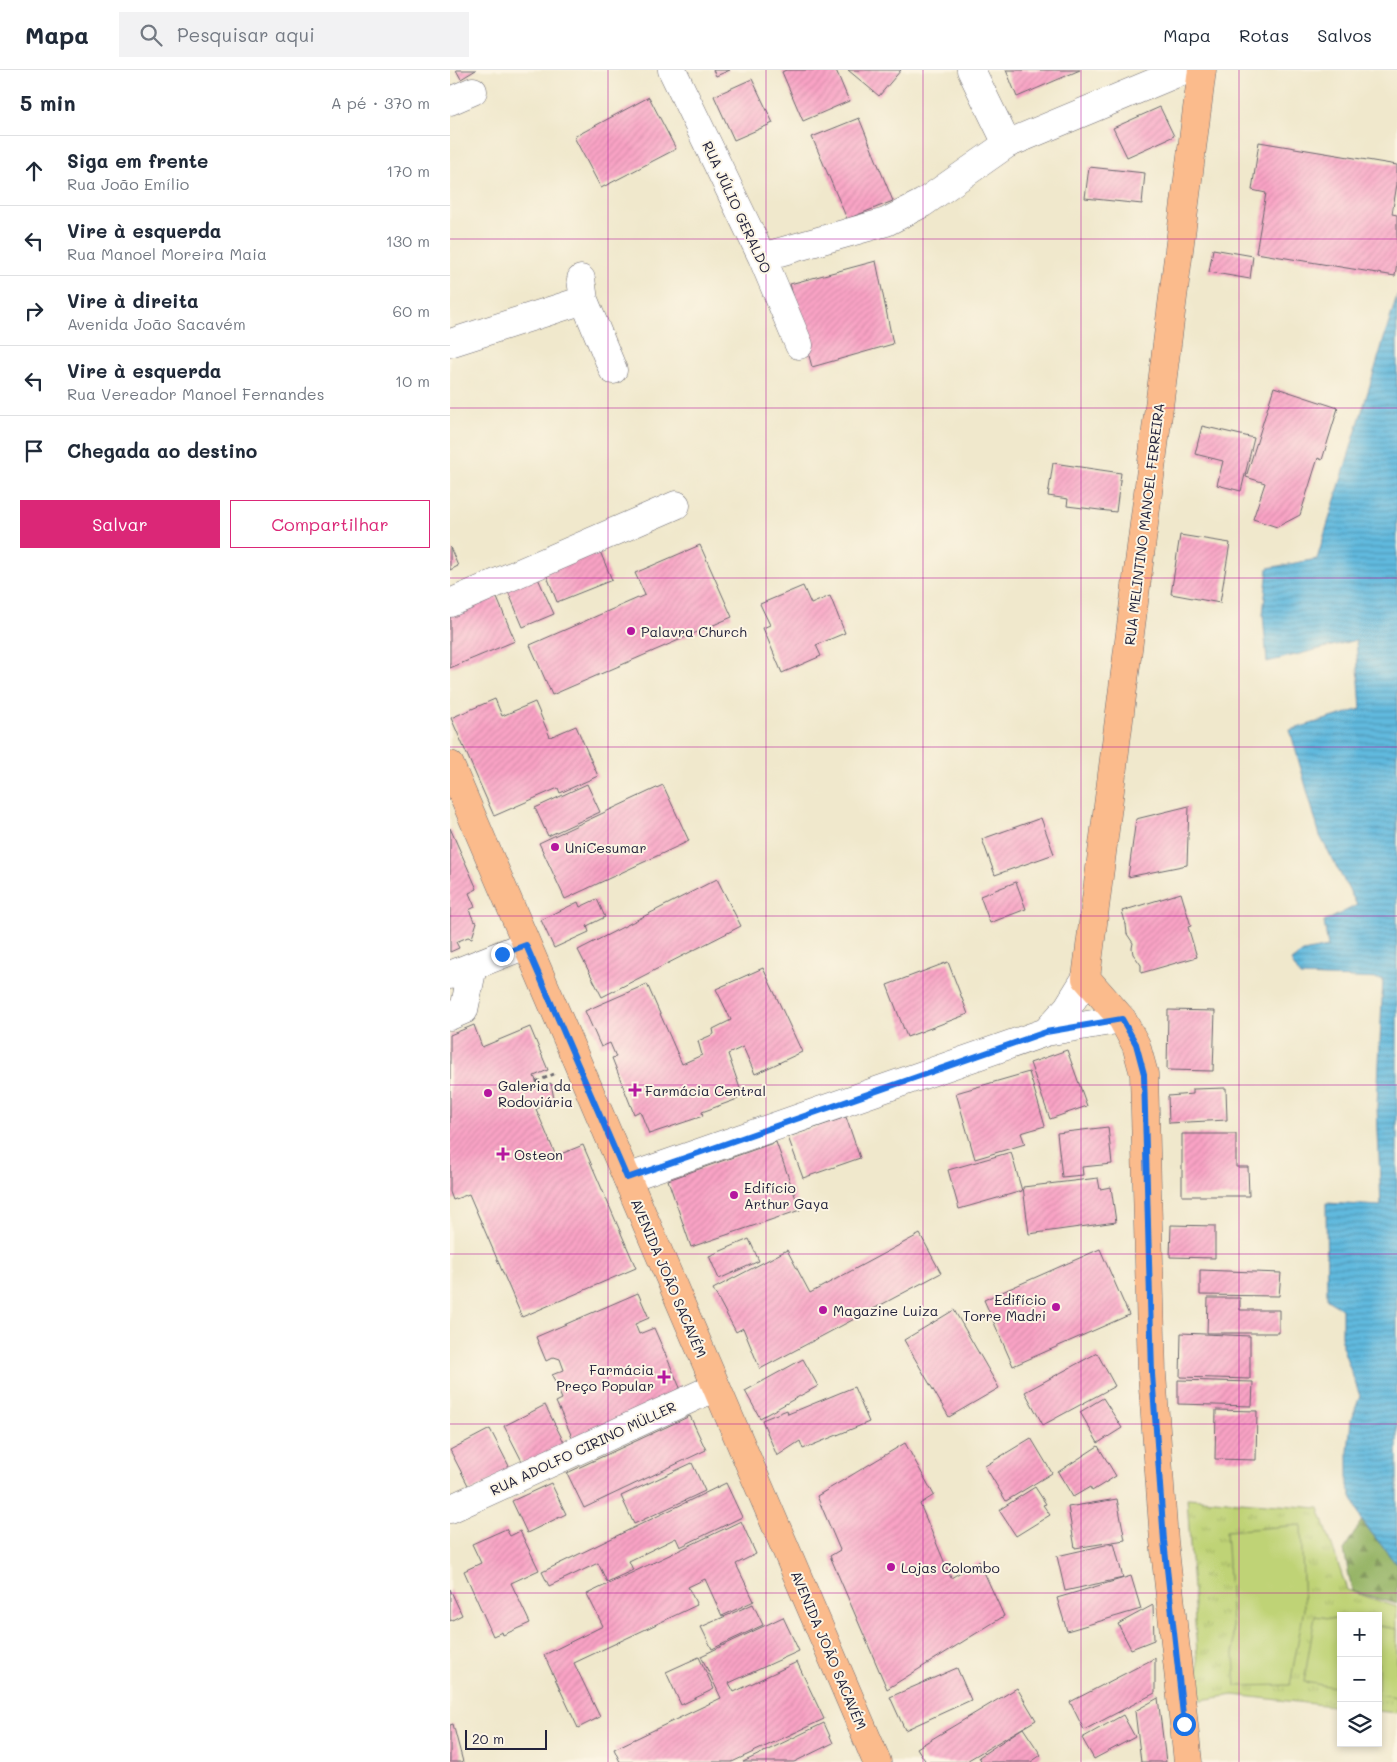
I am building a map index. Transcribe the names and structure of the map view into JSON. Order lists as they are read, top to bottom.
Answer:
{
  "streets": {
    "main road": ["RUA MELINTINO MANOEL FERREIRA", "AVENIDA JOÃO SACAVÉM"],
    "street": ["RUA JÚLIO GERALDO", "RUA ADOLFO CIRINO MÜLLER"]
  },
  "crossings": [
    ["AVENIDA JOÃO SACAVÉM", "RUA ADOLFO CIRINO MÜLLER"]
  ],
  "places": {
    "other": [
      "Palavra Church",
      "UniCesumar",
      "Galeria da Rodoviária",
      "Edifício Arthur Gaya",
      "Edifício Torre Madri",
      "Magazine Luiza",
      "Lojas Colombo"
    ],
    "health": ["Farmácia Central", "Osteon", "Farmácia Preço Popular"]
  },
  "scale_bar": "20 m",
  "page": {
    "header": "Mapa",
    "search": "Pesquisar aqui",
    "nav": ["Mapa", "Rotas", "Salvos"],
    "heading": ["5 min", "A pé · 370 m"],
    "list": [
      ["Siga em frente", "Rua João Emílio", "170 m"],
      ["Vire à esquerda", "Rua Manoel Moreira Maia", "130 m"],
      ["Vire à direita", "Avenida João Sacavém", "60 m"],
      ["Vire à esquerda", "Rua Vereador Manoel Fernandes", "10 m"],
      "Chegada ao destino"
    ],
    "buttons": ["Salvar", "Compartilhar"],
    "map_buttons": ["+", "−"],
    "scale": "20 m"
  }
}
